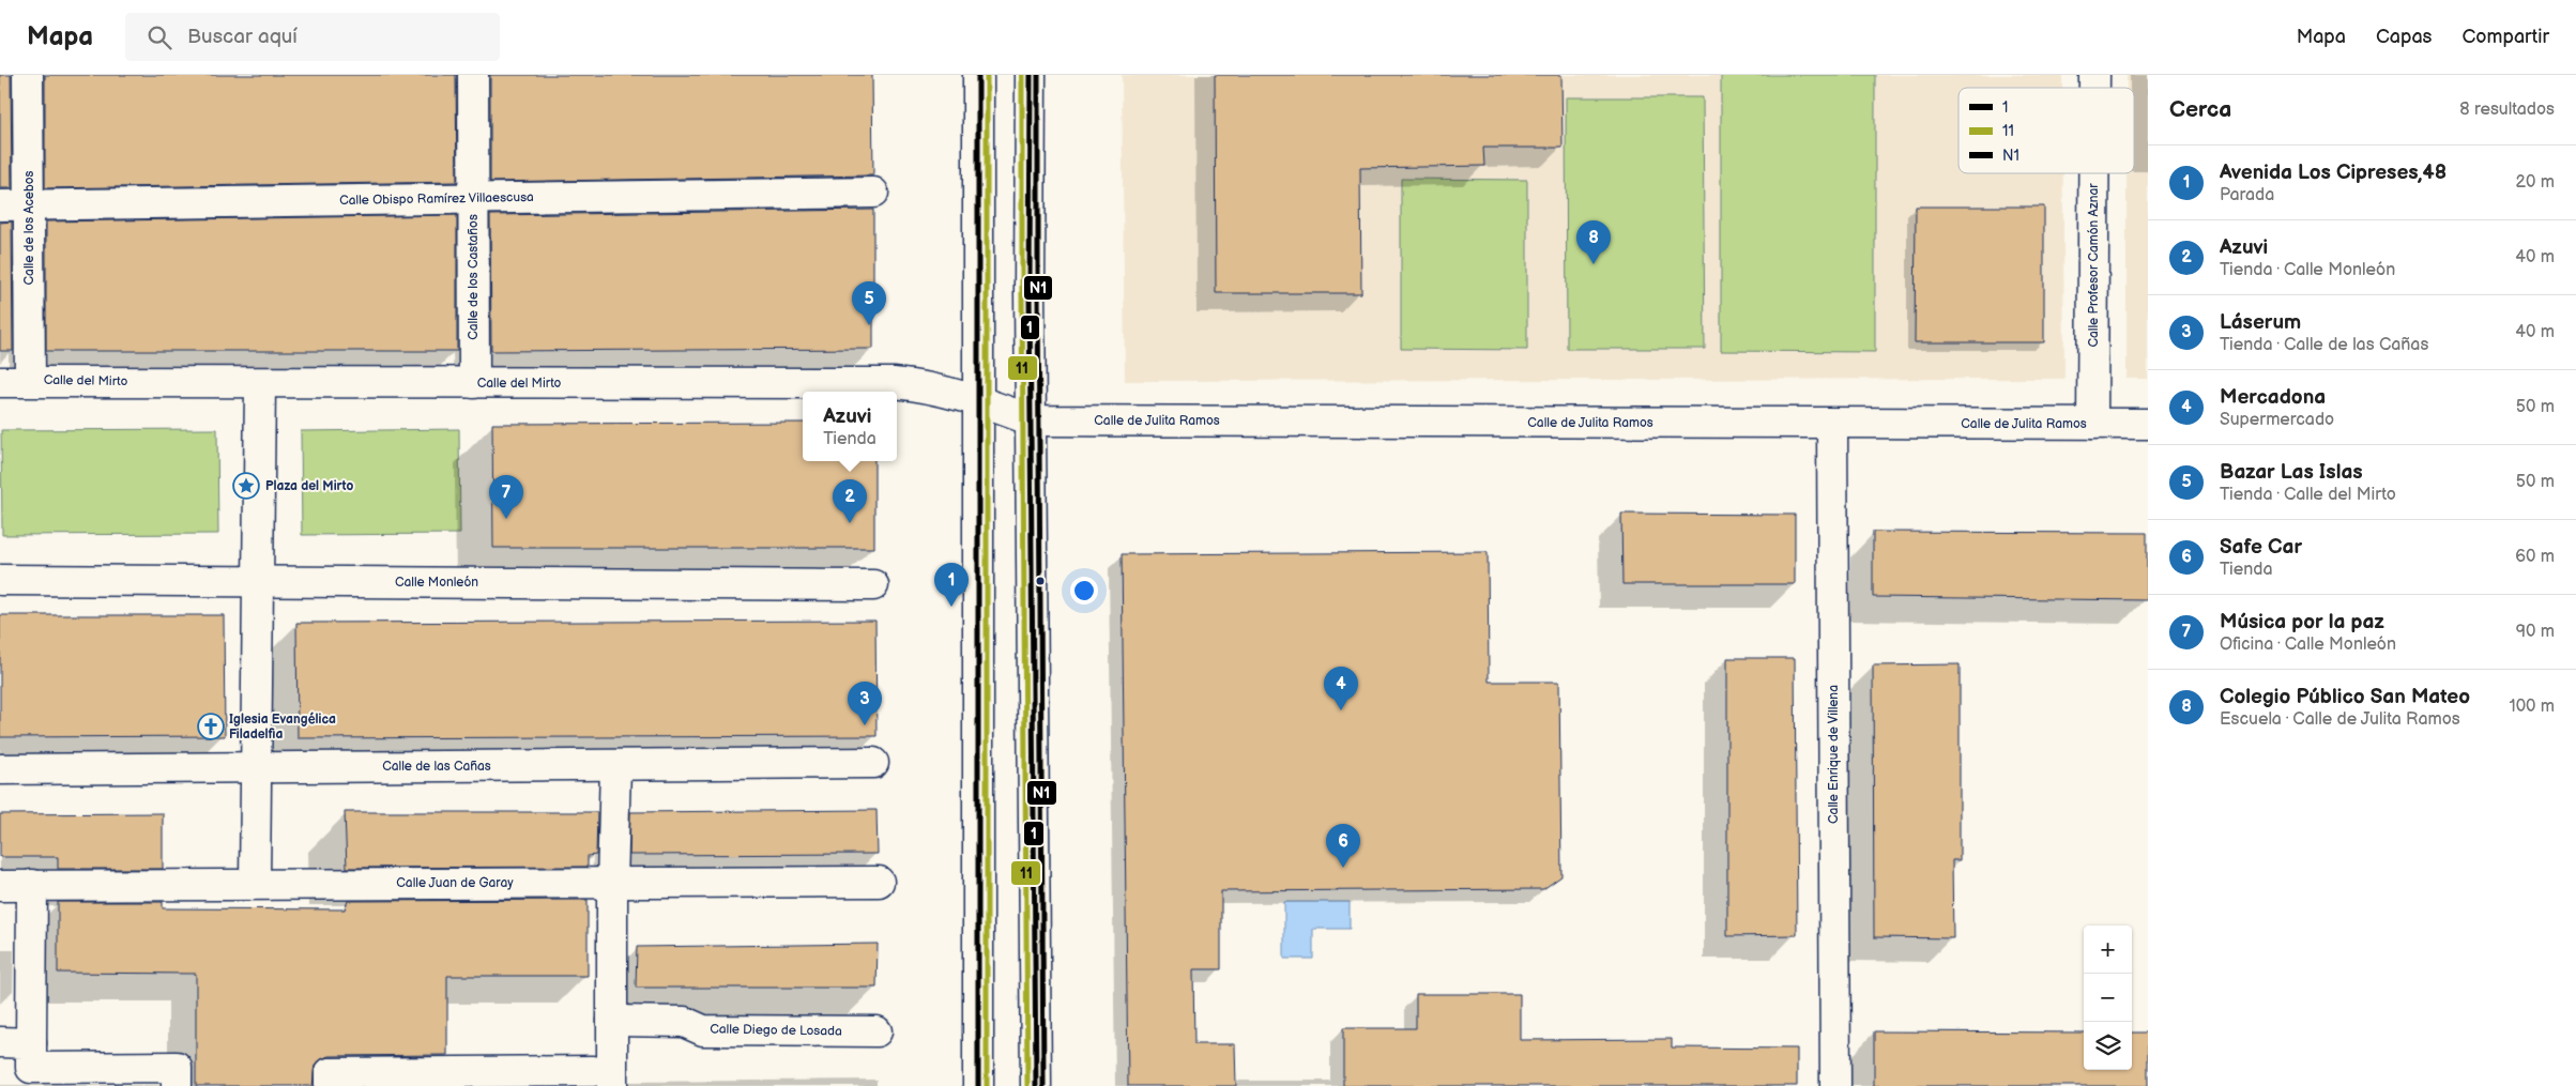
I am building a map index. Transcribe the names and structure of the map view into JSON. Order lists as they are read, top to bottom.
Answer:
{
  "streets": {
    "street": [
      "Calle Obispo Ramírez Villaescusa",
      "Calle de los Acebos",
      "Calle Profesor Camón Aznar",
      "Calle de los Castaños",
      "Calle del Mirto",
      "Calle de Julita Ramos",
      "Calle Monleón",
      "Calle Enrique de Villena",
      "Calle de las Cañas",
      "Calle Juan de Garay",
      "Calle Diego de Losada"
    ]
  },
  "crossings": [
    ["Calle Obispo Ramírez Villaescusa", "Calle de los Acebos"],
    ["Calle Obispo Ramírez Villaescusa", "Calle de los Castaños"],
    ["Calle de los Acebos", "Calle del Mirto"],
    ["Calle Profesor Camón Aznar", "Calle de Julita Ramos"],
    ["Calle de los Castaños", "Calle del Mirto"],
    ["Calle del Mirto", "Calle de Julita Ramos"],
    ["Calle de Julita Ramos", "Calle Enrique de Villena"]
  ],
  "places": {
    "place": ["Plaza del Mirto"],
    "church": ["Iglesia Evangélica Filadelfia"]
  },
  "lines": ["transit line 1", "transit line 11", "transit line N1"],
  "legend": ["1", "11", "N1"],
  "page": {
    "header": "Mapa",
    "search": "Buscar aquí",
    "nav": ["Mapa", "Capas", "Compartir"],
    "heading": ["Cerca", "8 resultados"],
    "list": [
      {
        "mark": "1",
        "name": "Avenida Los Cipreses,48",
        "note": "Parada",
        "value": "20 m"
      },
      {
        "mark": "2",
        "name": "Azuvi",
        "note": "Tienda · Calle Monleón",
        "value": "40 m"
      },
      {
        "mark": "3",
        "name": "Láserum",
        "note": "Tienda · Calle de las Cañas",
        "value": "40 m"
      },
      {
        "mark": "4",
        "name": "Mercadona",
        "note": "Supermercado",
        "value": "50 m"
      },
      {
        "mark": "5",
        "name": "Bazar Las Islas",
        "note": "Tienda · Calle del Mirto",
        "value": "50 m"
      },
      {
        "mark": "6",
        "name": "Safe Car",
        "note": "Tienda",
        "value": "60 m"
      },
      {
        "mark": "7",
        "name": "Música por la paz",
        "note": "Oficina · Calle Monleón",
        "value": "90 m"
      },
      {
        "mark": "8",
        "name": "Colegio Público San Mateo",
        "note": "Escuela · Calle de Julita Ramos",
        "value": "100 m"
      }
    ],
    "pins": [
      "8",
      "5",
      "7",
      "2",
      "1",
      "4",
      "3",
      "6"
    ],
    "popup": ["Azuvi", "Tienda"],
    "map_buttons": ["+", "−"]
  }
}
